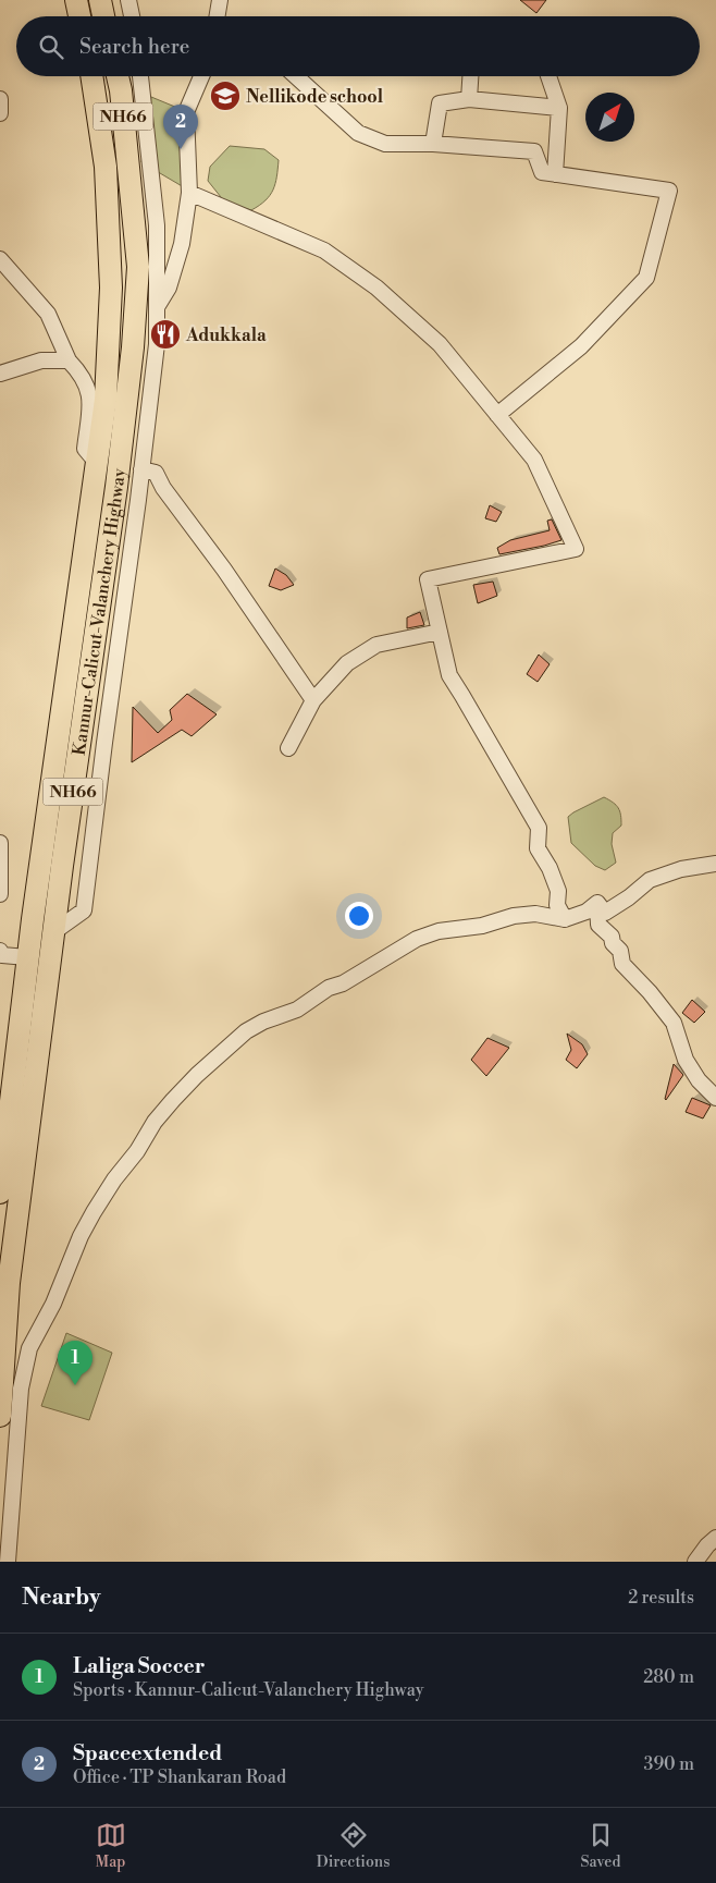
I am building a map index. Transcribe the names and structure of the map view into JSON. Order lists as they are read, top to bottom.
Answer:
{
  "streets": {
    "highway": ["NH66", "Kannur-Calicut-Valanchery Highway"]
  },
  "places": {
    "school or university": ["Nellikode school"],
    "restaurant": ["Adukkala"]
  },
  "north": "top right",
  "page": {
    "search": "Search here",
    "pins": ["2", "1"],
    "heading": ["Nearby", "2 results"],
    "list": [
      {
        "mark": "1",
        "name": "Laliga Soccer",
        "note": "Sports · Kannur-Calicut-Valanchery Highway",
        "value": "280 m"
      },
      {
        "mark": "2",
        "name": "Spaceextended",
        "note": "Office · TP Shankaran Road",
        "value": "390 m"
      }
    ],
    "nav": ["Map", "Directions", "Saved"]
  }
}
